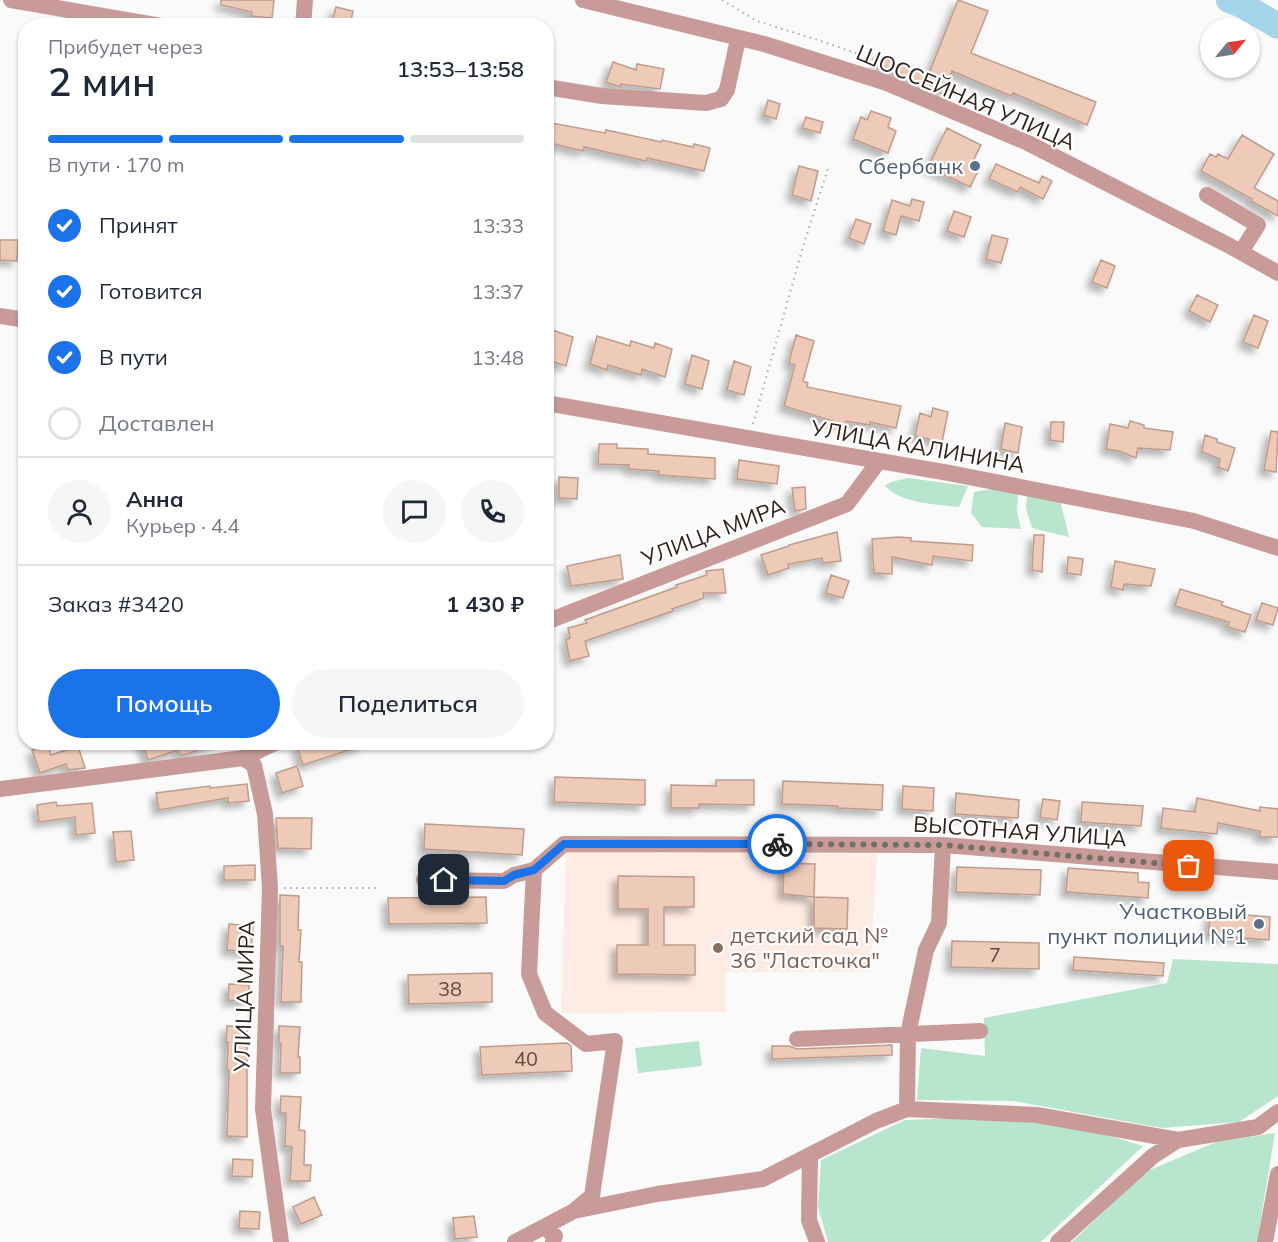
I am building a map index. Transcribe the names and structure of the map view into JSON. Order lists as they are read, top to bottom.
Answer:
{
  "streets": {
    "street": [
      "ШОССЕЙНАЯ УЛИЦА",
      "УЛИЦА КАЛИНИНА",
      "УЛИЦА МИРА",
      "ВЫСОТНАЯ УЛИЦА"
    ]
  },
  "crossings": [
    ["УЛИЦА КАЛИНИНА", "УЛИЦА МИРА"]
  ],
  "places": ["Сбербанк", "Участковый пункт полиции №1", "детский сад № 36 \"Ласточка\""],
  "house_numbers": ["7", "38", "40"],
  "north": "top right",
  "page": {
    "heading": ["2 мин", "Прибудет через", "13:53–13:58"],
    "panel": [
      "Анна",
      "Курьер · 4.4",
      "Заказ #3420",
      "1 430 ₽"
    ],
    "bar": "В пути · 170 m",
    "list": [
      ["Принят", "13:33"],
      ["Готовится", "13:37"],
      ["В пути", "13:48"],
      "Доставлен"
    ],
    "buttons": ["Помощь", "Поделиться"]
  }
}
